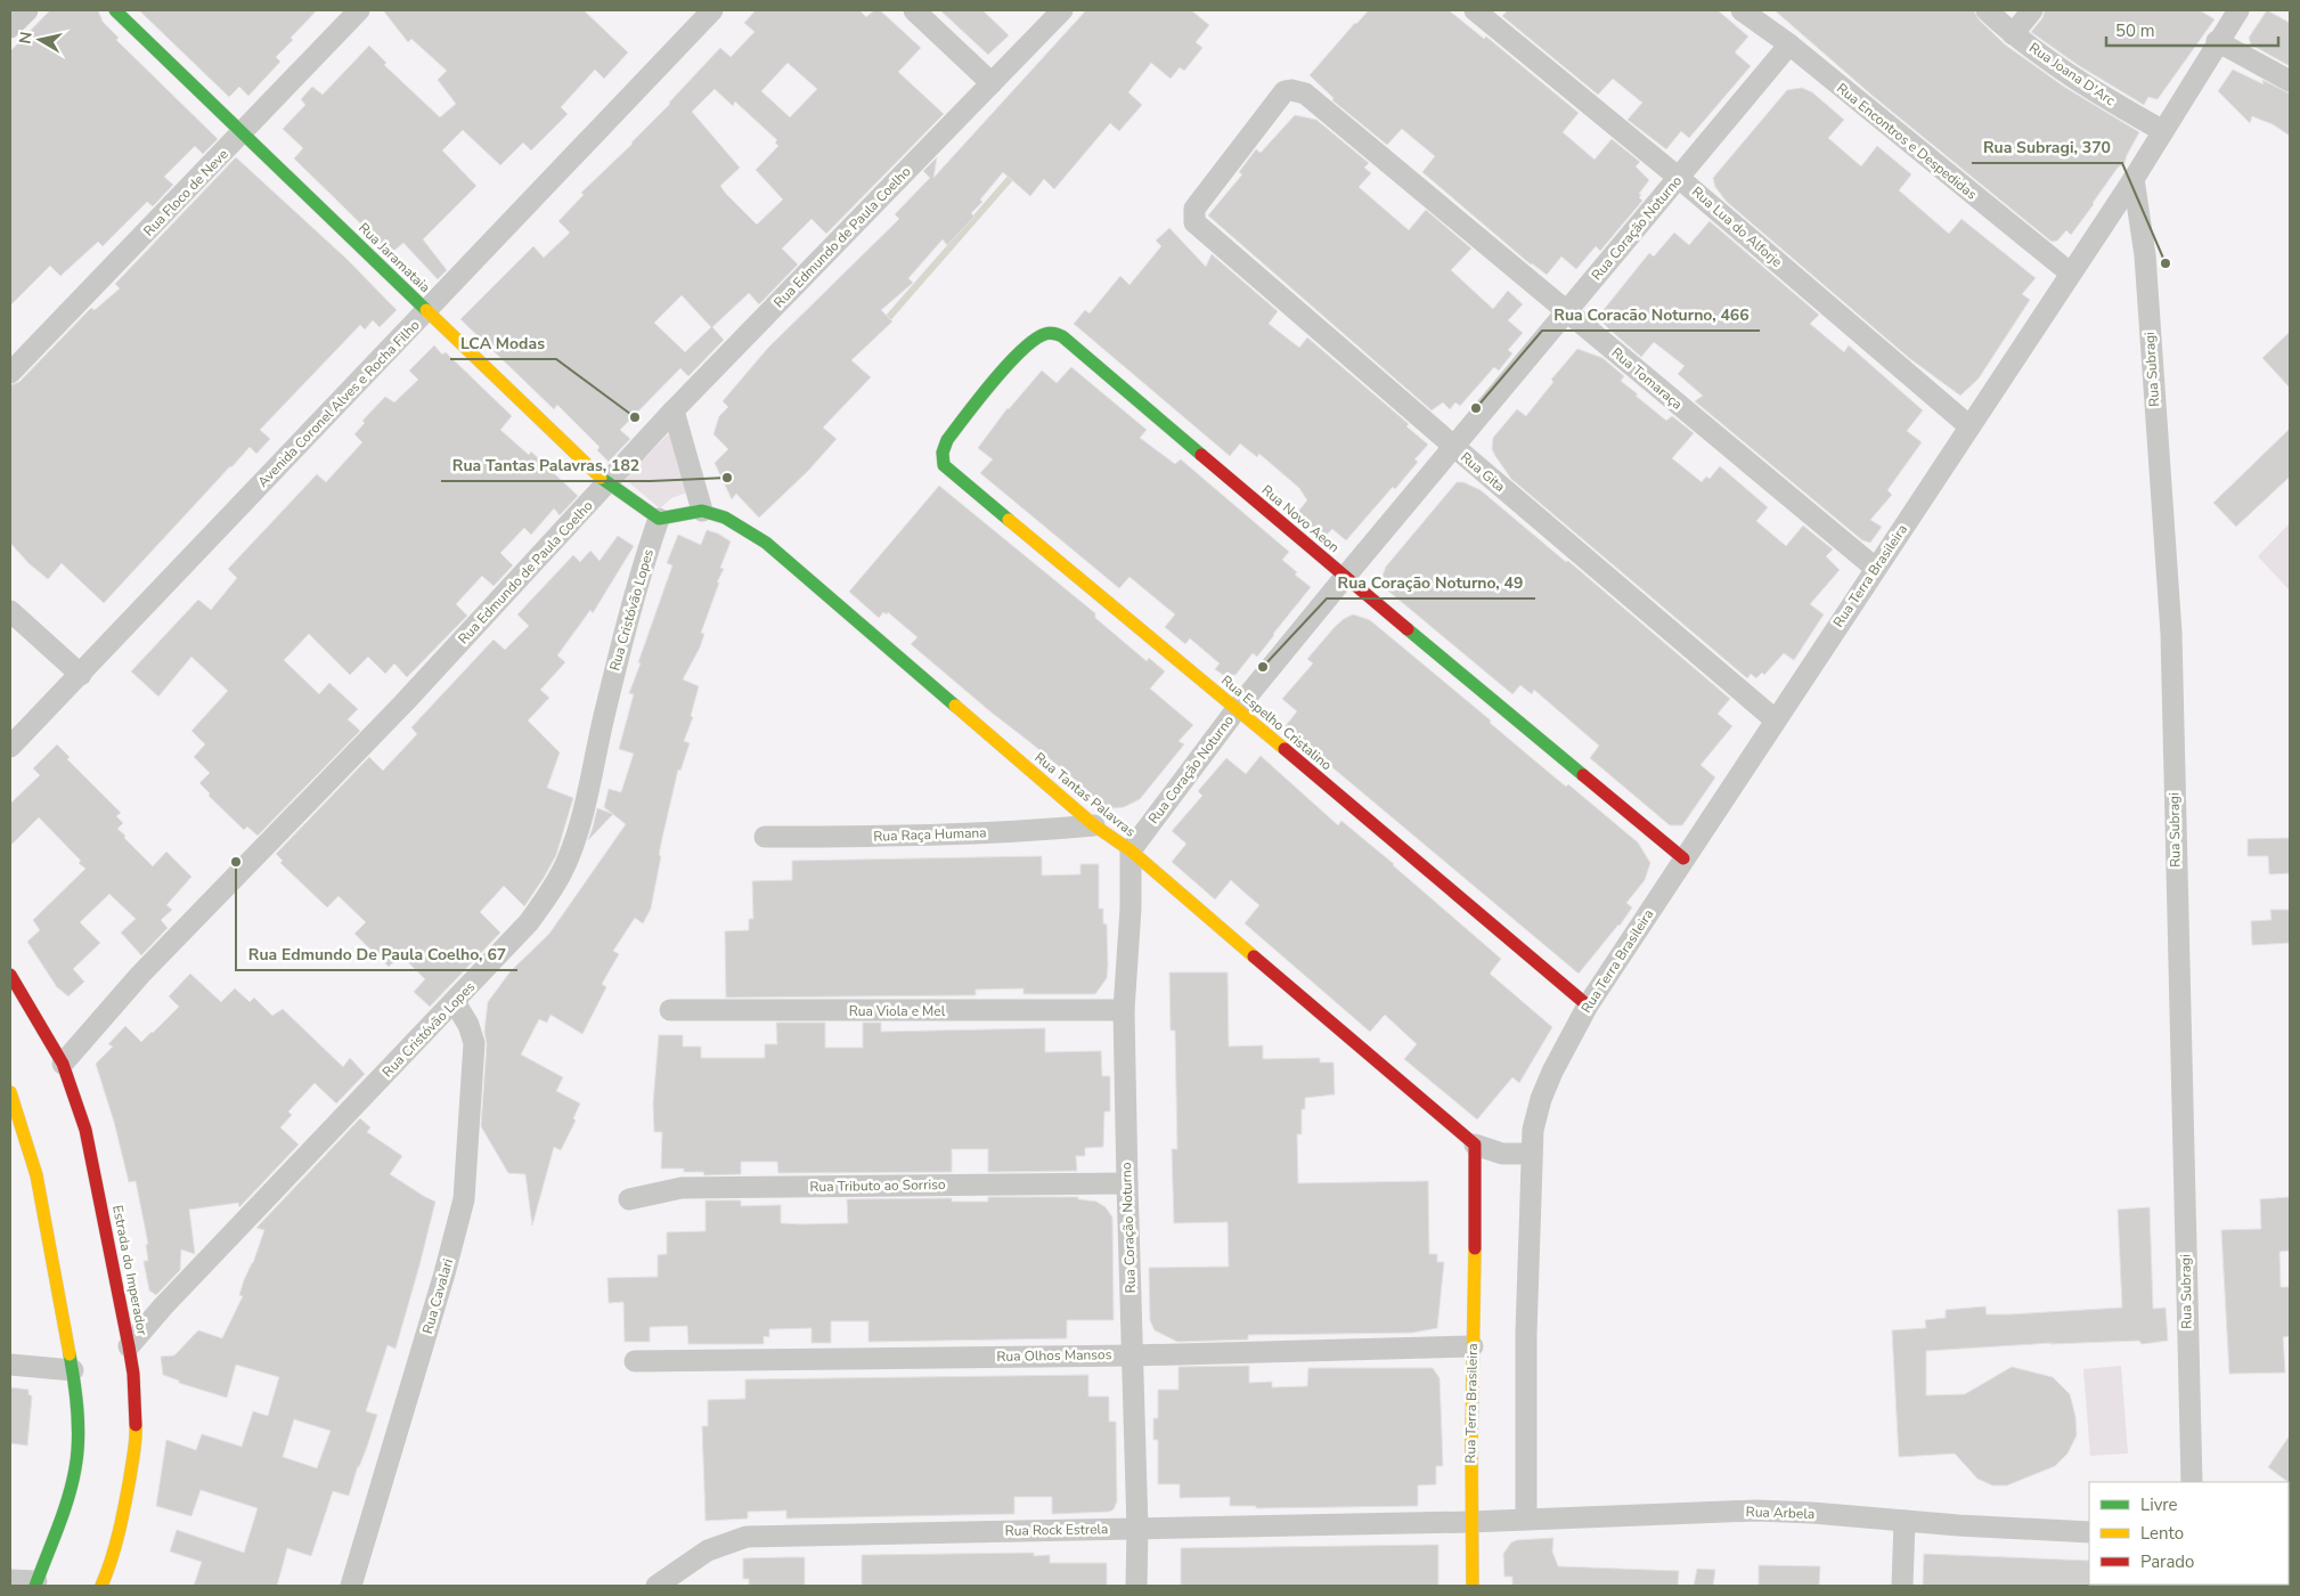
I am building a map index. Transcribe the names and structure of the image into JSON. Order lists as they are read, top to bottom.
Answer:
{
  "streets": {
    "street": [
      "Rua Joana D'Arc",
      "Rua Encontros e Despedidas",
      "Rua Floco de Neve",
      "Rua Lua do Alforje",
      "Rua Coração Noturno",
      "Rua Edmundo de Paula Coelho",
      "Rua Jaramataia",
      "Rua Subragi",
      "Rua Tomaraça",
      "Avenida Coronel Alves e Rocha Filho",
      "Rua Gita",
      "Rua Novo Aeon",
      "Rua Terra Brasileira",
      "Rua Cristóvão Lopes",
      "Rua Espelho Cristalino",
      "Rua Tantas Palavras",
      "Rua Raça Humana",
      "Rua Viola e Mel",
      "Rua Tributo ao Sorriso",
      "Estrada do Imperador",
      "Rua Cavalari",
      "Rua Olhos Mansos",
      "Rua Arbela",
      "Rua Rock Estrela"
    ]
  },
  "crossings": [
    ["Rua Joana D'Arc", "Rua Terra Brasileira"],
    ["Rua Encontros e Despedidas", "Rua Coração Noturno"],
    ["Rua Encontros e Despedidas", "Rua Terra Brasileira"],
    ["Rua Floco de Neve", "Rua Jaramataia"],
    ["Rua Lua do Alforje", "Rua Coração Noturno"],
    ["Rua Lua do Alforje", "Rua Terra Brasileira"],
    ["Rua Coração Noturno", "Rua Tomaraça"],
    ["Rua Coração Noturno", "Rua Gita"],
    ["Rua Coração Noturno", "Rua Novo Aeon"],
    ["Rua Coração Noturno", "Rua Espelho Cristalino"],
    ["Rua Coração Noturno", "Rua Tantas Palavras"],
    ["Rua Coração Noturno", "Rua Viola e Mel"],
    ["Rua Coração Noturno", "Rua Tributo ao Sorriso"],
    ["Rua Coração Noturno", "Rua Olhos Mansos"],
    ["Rua Coração Noturno", "Rua Rock Estrela"],
    ["Rua Edmundo de Paula Coelho", "Rua Jaramataia"],
    ["Rua Edmundo de Paula Coelho", "Estrada do Imperador"],
    ["Rua Jaramataia", "Avenida Coronel Alves e Rocha Filho"],
    ["Rua Jaramataia", "Rua Cristóvão Lopes"],
    ["Rua Subragi", "Rua Terra Brasileira"],
    ["Rua Tomaraça", "Rua Gita"],
    ["Rua Tomaraça", "Rua Terra Brasileira"],
    ["Rua Gita", "Rua Terra Brasileira"],
    ["Rua Novo Aeon", "Rua Terra Brasileira"],
    ["Rua Novo Aeon", "Rua Espelho Cristalino"],
    ["Rua Terra Brasileira", "Rua Espelho Cristalino"],
    ["Rua Terra Brasileira", "Rua Tantas Palavras"],
    ["Rua Terra Brasileira", "Rua Olhos Mansos"],
    ["Rua Terra Brasileira", "Rua Arbela"],
    ["Rua Terra Brasileira", "Rua Rock Estrela"],
    ["Rua Cristóvão Lopes", "Estrada do Imperador"],
    ["Rua Cristóvão Lopes", "Rua Cavalari"],
    ["Rua Tantas Palavras", "Rua Raça Humana"],
    ["Rua Arbela", "Rua Rock Estrela"]
  ],
  "places": [
    "Rua Subragi, 370",
    "Rua Coracão Noturno, 466",
    "LCA Modas",
    "Rua Tantas Palavras, 182",
    "Rua Coração Noturno, 49",
    "Rua Edmundo De Paula Coelho, 67"
  ],
  "legend": ["Livre", "Lento", "Parado"],
  "scale_bar": "50 m",
  "north": "left"
}
